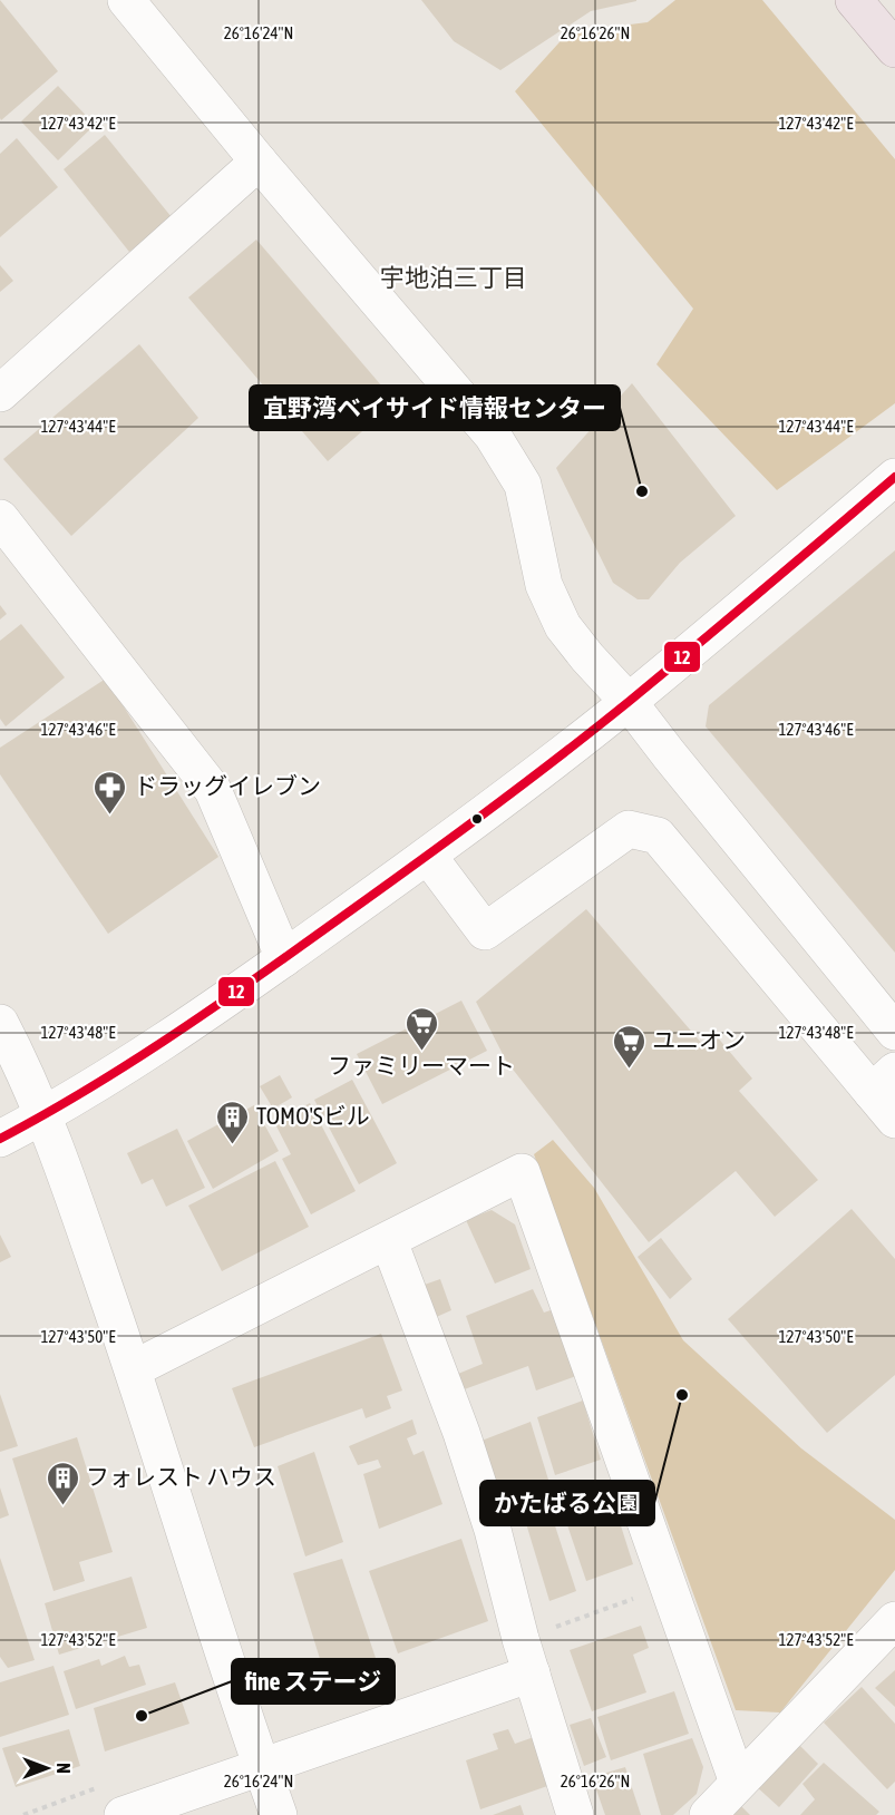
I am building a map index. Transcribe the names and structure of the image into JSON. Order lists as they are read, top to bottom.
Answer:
{
  "districts": ["宇地泊三丁目"],
  "places": {
    "other": ["宜野湾ベイサイド情報センター", "かたばる公園", "fine ステージ"],
    "pharmacy": ["ドラッグイレブン"],
    "supermarket": ["ファミリーマート", "ユニオン"],
    "building": ["TOMO'Sビル", "フォレスト ハウス"]
  },
  "lines": ["transit line 12"],
  "north": "right",
  "coordinates": [
    "26°16'24\"N",
    "26°16'26\"N",
    "127°43'42\"E",
    "127°43'44\"E",
    "127°43'46\"E",
    "127°43'48\"E",
    "127°43'50\"E",
    "127°43'52\"E"
  ]
}
